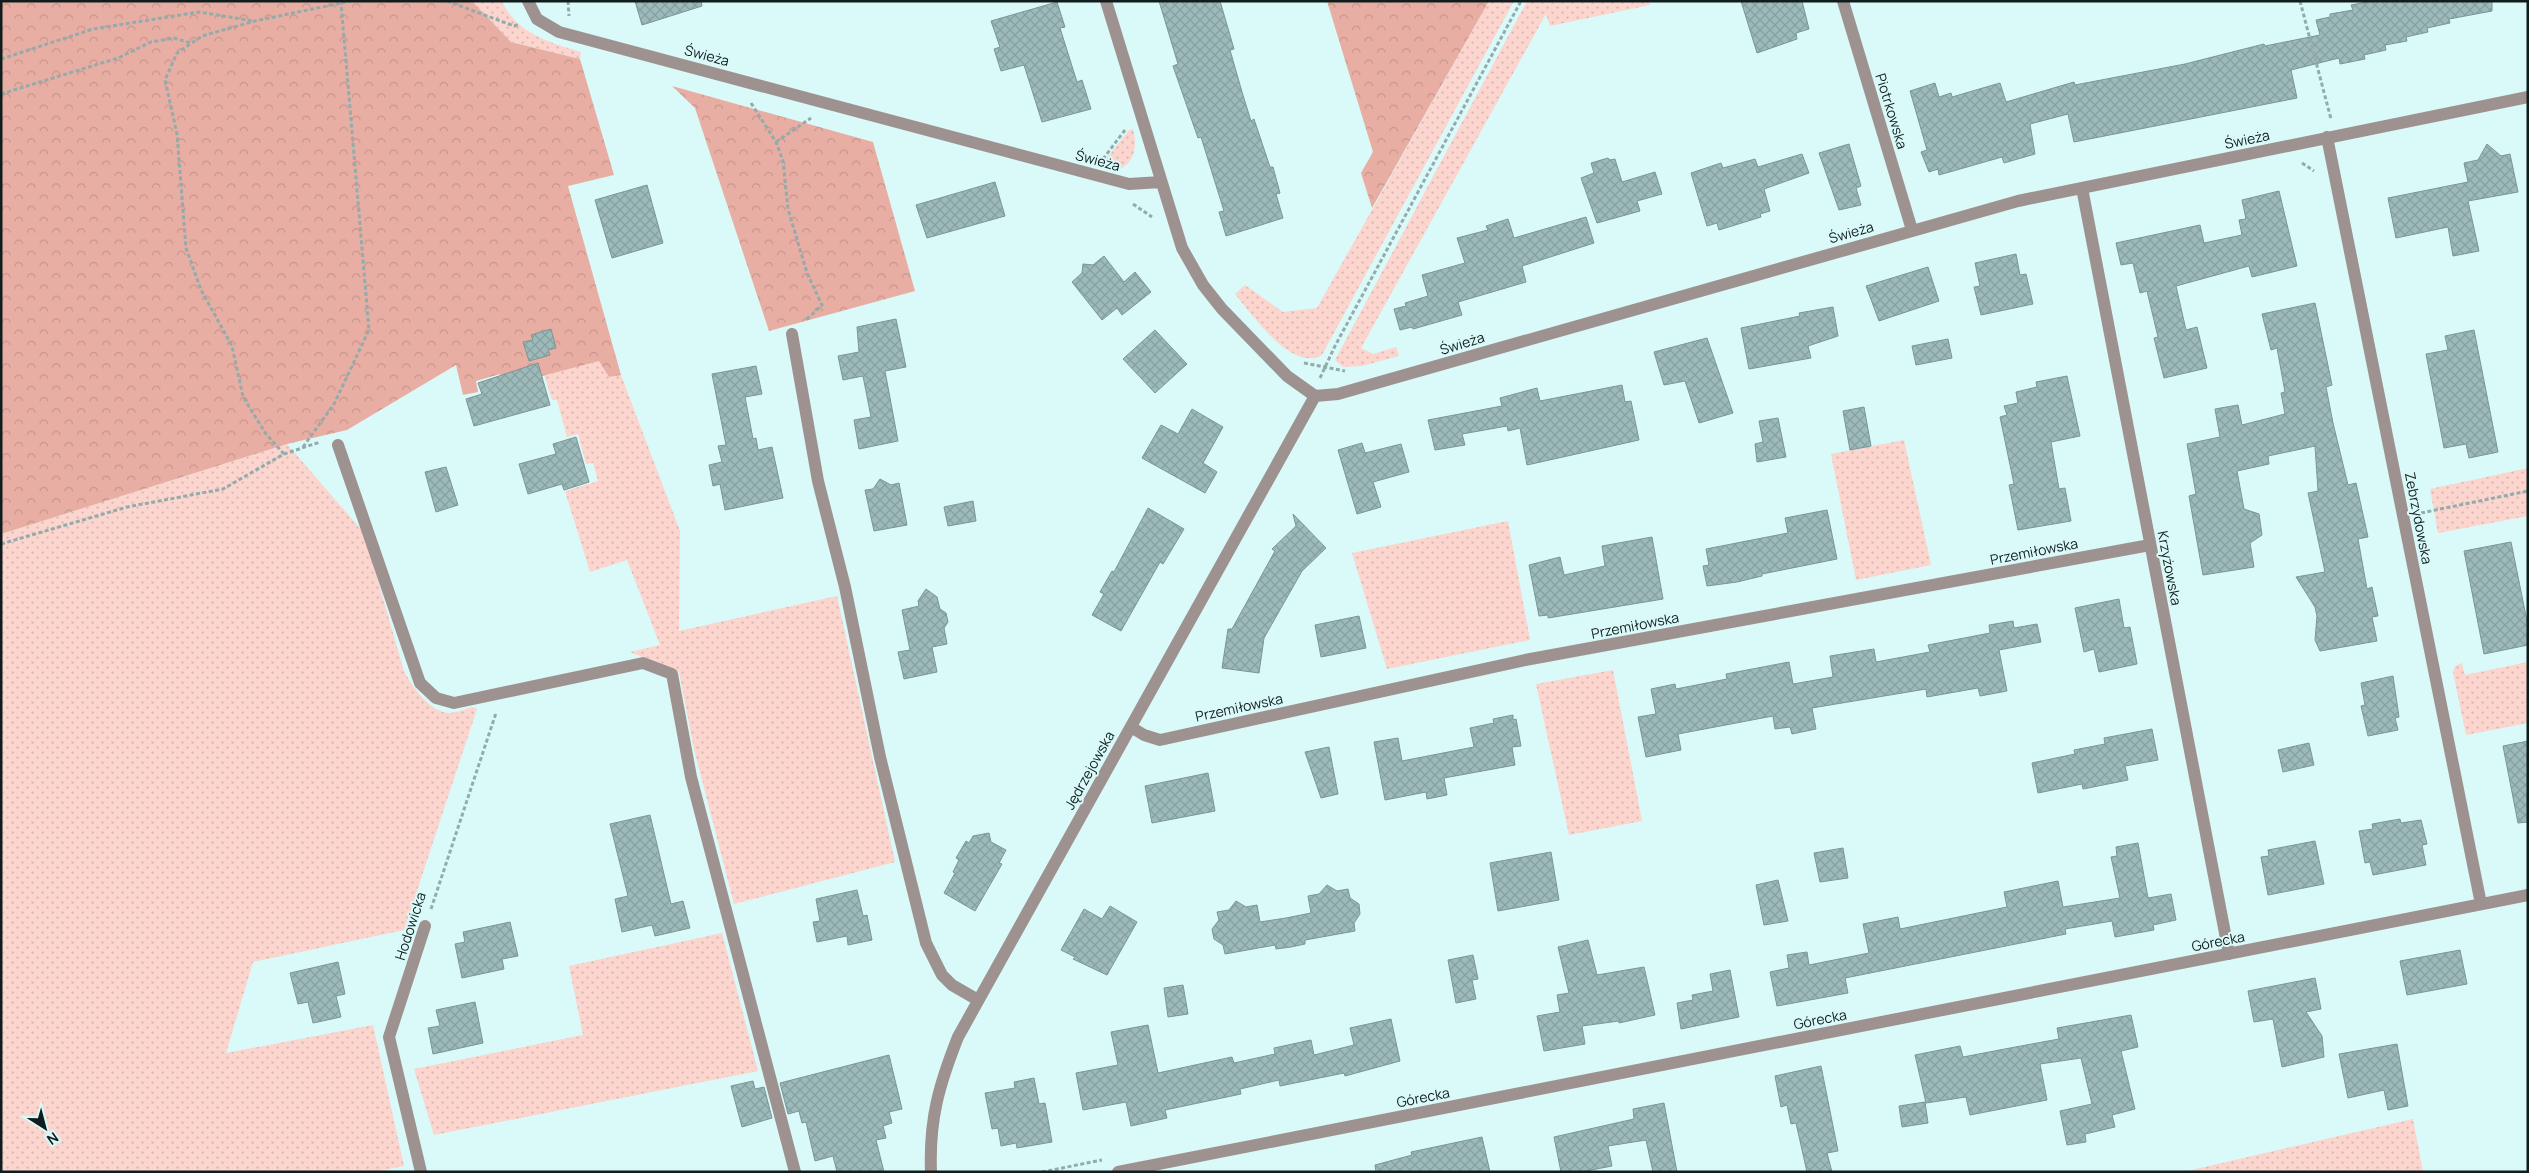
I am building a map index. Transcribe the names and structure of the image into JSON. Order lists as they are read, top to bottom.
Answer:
{
  "streets": {
    "street": [
      "Świeża",
      "Piotrkowska",
      "Zebrzydowska",
      "Przemiłowska",
      "Krzyżowska",
      "Jędrzejowska",
      "Hodowicka",
      "Górecka"
    ]
  },
  "crossings": [
    ["Świeża", "Piotrkowska"],
    ["Świeża", "Zebrzydowska"],
    ["Świeża", "Krzyżowska"],
    ["Świeża", "Jędrzejowska"],
    ["Zebrzydowska", "Górecka"],
    ["Przemiłowska", "Krzyżowska"],
    ["Przemiłowska", "Jędrzejowska"],
    ["Krzyżowska", "Górecka"]
  ],
  "north": "bottom right"
}
